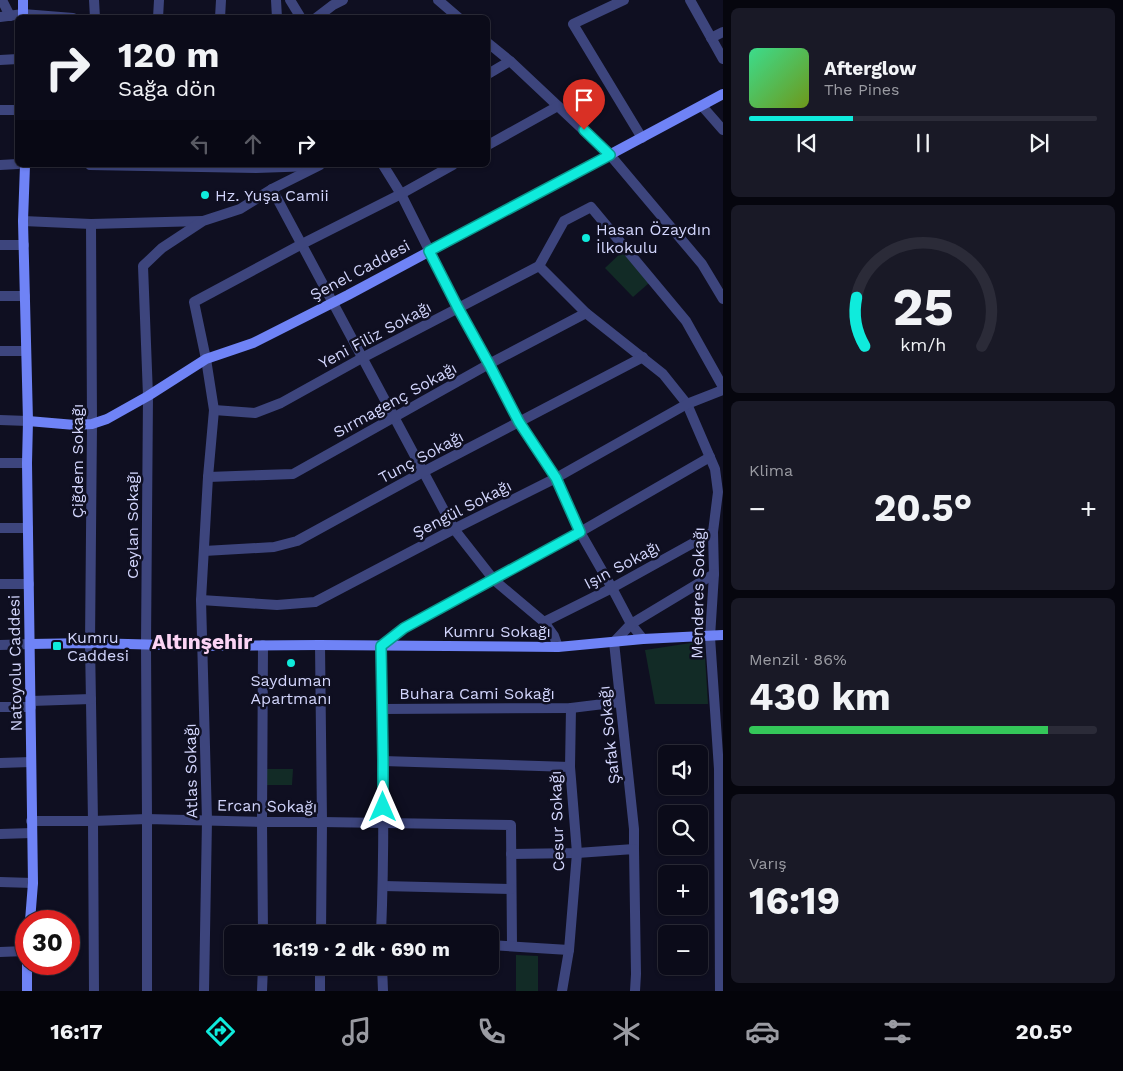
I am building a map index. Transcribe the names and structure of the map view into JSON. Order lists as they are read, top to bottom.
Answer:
{
  "streets": {
    "street": [
      "Şenel Caddesi",
      "Yeni Filiz Sokağı",
      "Sırmagenç Sokağı",
      "Tunç Sokağı",
      "Çiğdem Sokağı",
      "Şengül Sokağı",
      "Ceylan Sokağı",
      "Işın Sokağı",
      "Menderes Sokağı",
      "Kumru Sokağı",
      "Natoyolu Caddesi",
      "Buhara Cami Sokağı",
      "Şafak Sokağı",
      "Atlas Sokağı",
      "Ercan Sokağı",
      "Cesur Sokağı"
    ]
  },
  "crossings": [
    ["Şenel Caddesi", "Çiğdem Sokağı"],
    ["Şenel Caddesi", "Ceylan Sokağı"],
    ["Şenel Caddesi", "Natoyolu Caddesi"],
    ["Şenel Caddesi", "Atlas Sokağı"],
    ["Yeni Filiz Sokağı", "Menderes Sokağı"],
    ["Yeni Filiz Sokağı", "Atlas Sokağı"],
    ["Sırmagenç Sokağı", "Menderes Sokağı"],
    ["Sırmagenç Sokağı", "Atlas Sokağı"],
    ["Tunç Sokağı", "Menderes Sokağı"],
    ["Tunç Sokağı", "Atlas Sokağı"],
    ["Çiğdem Sokağı", "Kumru Sokağı"],
    ["Çiğdem Sokağı", "Ercan Sokağı"],
    ["Şengül Sokağı", "Menderes Sokağı"],
    ["Şengül Sokağı", "Atlas Sokağı"],
    ["Ceylan Sokağı", "Kumru Sokağı"],
    ["Ceylan Sokağı", "Ercan Sokağı"],
    ["Işın Sokağı", "Menderes Sokağı"],
    ["Menderes Sokağı", "Kumru Sokağı"],
    ["Kumru Sokağı", "Natoyolu Caddesi"],
    ["Kumru Sokağı", "Şafak Sokağı"],
    ["Kumru Sokağı", "Atlas Sokağı"],
    ["Natoyolu Caddesi", "Ercan Sokağı"],
    ["Buhara Cami Sokağı", "Şafak Sokağı"],
    ["Buhara Cami Sokağı", "Cesur Sokağı"],
    ["Atlas Sokağı", "Ercan Sokağı"]
  ],
  "districts": ["Altınşehir"],
  "places": {
    "other": ["Hz. Yuşa Camii", "Hasan Özaydın İlkokulu", "Sayduman Apartmanı"],
    "transit": ["Kumru Caddesi"]
  },
  "page": {
    "turn": ["120 m", "Sağa dön"],
    "song": ["Afterglow", "The Pines"],
    "tile": [
      "Klima",
      ["Menzil · 86%", "430 km"],
      ["Varış", "16:19"]
    ],
    "heat": ["−", "20.5°", "+"],
    "map_buttons": ["+", "−"],
    "limit": "30",
    "trip": "16:19 · 2 dk · 690 m",
    "tabs": ["16:17", "20.5°"],
    "gauge": ["25", "km/h"]
  }
}
